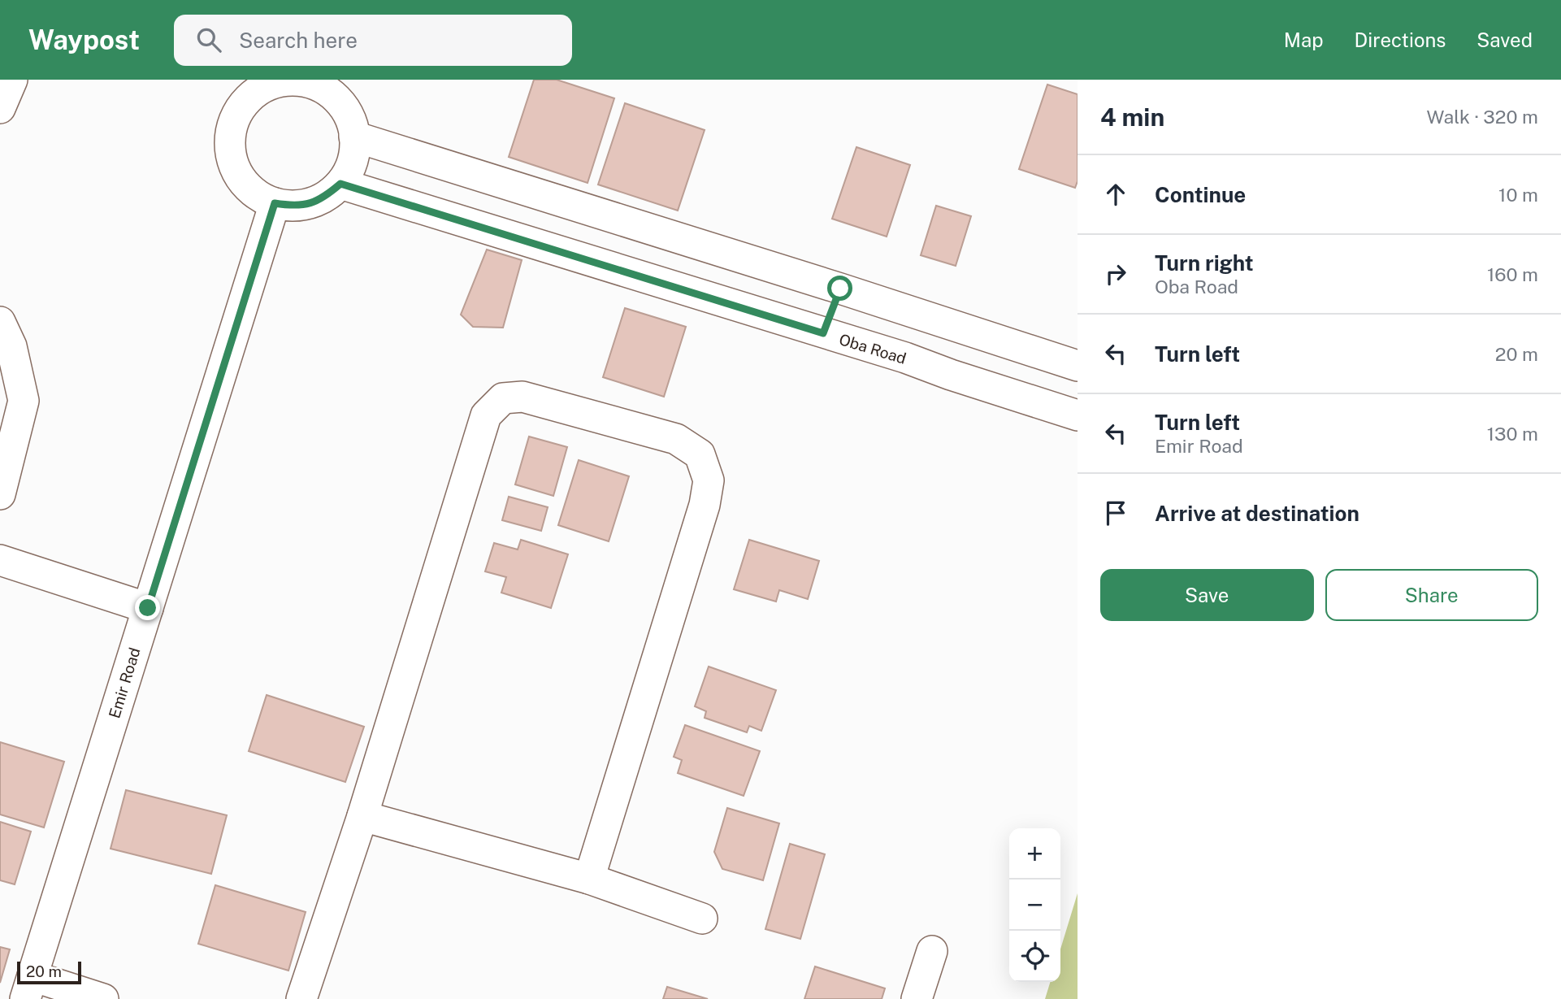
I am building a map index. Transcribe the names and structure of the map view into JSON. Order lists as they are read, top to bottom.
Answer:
{
  "streets": {
    "street": ["Oba Road", "Emir Road"]
  },
  "crossings": [
    ["Oba Road", "Emir Road"]
  ],
  "scale_bar": "20 m",
  "page": {
    "header": "Waypost",
    "search": "Search here",
    "nav": ["Map", "Directions", "Saved"],
    "heading": ["4 min", "Walk · 320 m"],
    "list": [
      ["Continue", "10 m"],
      ["Turn right", "Oba Road", "160 m"],
      ["Turn left", "20 m"],
      ["Turn left", "Emir Road", "130 m"],
      "Arrive at destination"
    ],
    "buttons": ["Save", "Share"],
    "map_buttons": ["+", "−"],
    "scale": "20 m"
  }
}
